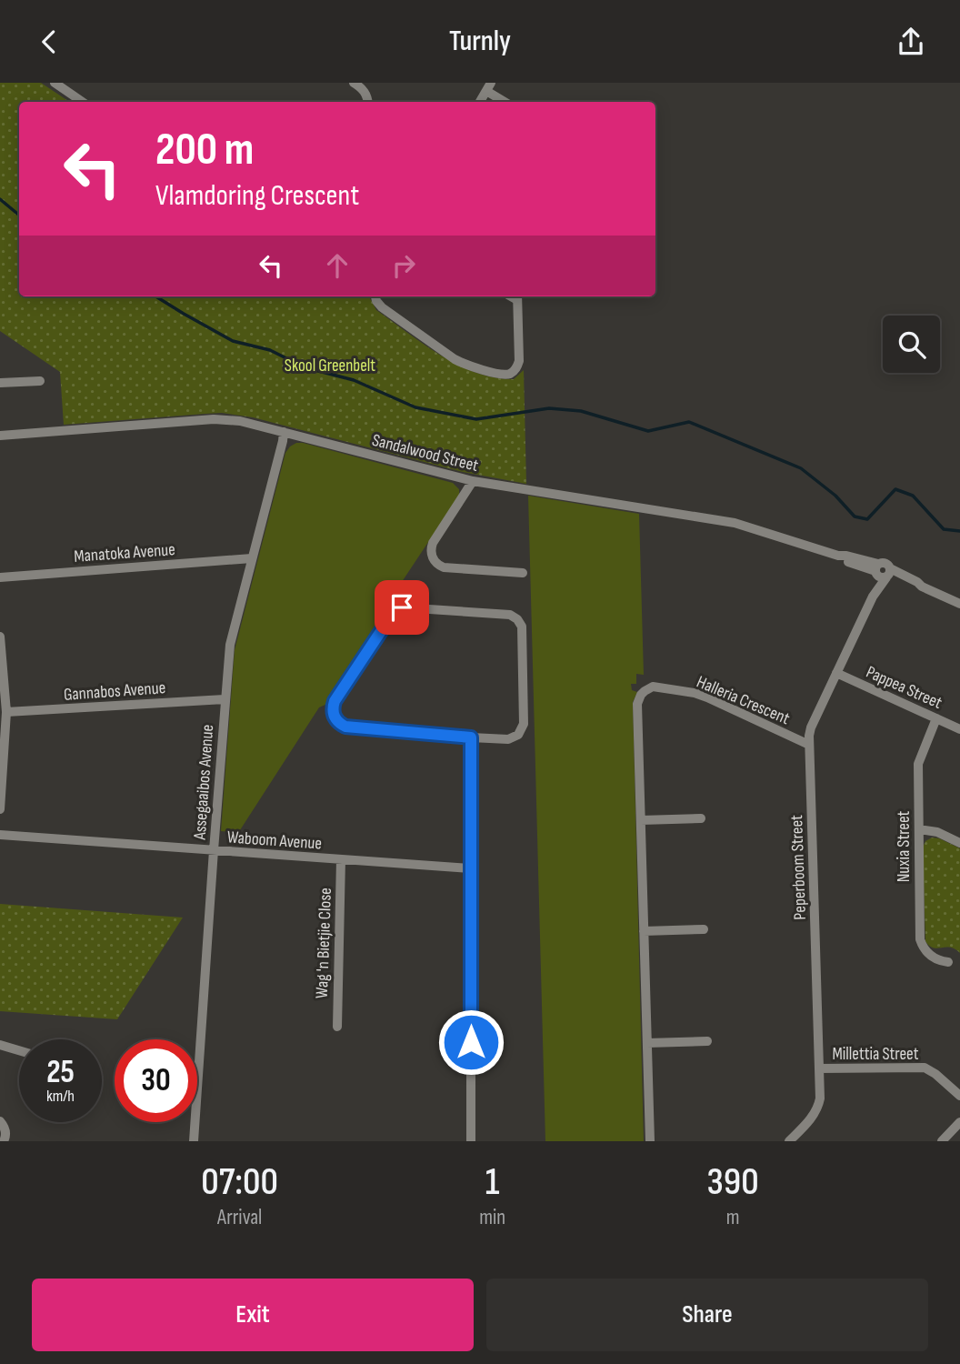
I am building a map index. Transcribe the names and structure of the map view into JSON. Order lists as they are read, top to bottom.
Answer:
{
  "streets": {
    "street": [
      "Sandalwood Street",
      "Manatoka Avenue",
      "Pappea Street",
      "Gannabos Avenue",
      "Halleria Crescent",
      "Assegaaibos Avenue",
      "Waboom Avenue",
      "Nuxia Street",
      "Peperboom Street",
      "Wag 'n Bietjie Close",
      "Millettia Street"
    ]
  },
  "crossings": [
    ["Sandalwood Street", "Assegaaibos Avenue"],
    ["Sandalwood Street", "Peperboom Street"],
    ["Manatoka Avenue", "Assegaaibos Avenue"],
    ["Pappea Street", "Nuxia Street"],
    ["Pappea Street", "Peperboom Street"],
    ["Gannabos Avenue", "Assegaaibos Avenue"],
    ["Halleria Crescent", "Peperboom Street"],
    ["Assegaaibos Avenue", "Waboom Avenue"],
    ["Waboom Avenue", "Wag 'n Bietjie Close"],
    ["Peperboom Street", "Millettia Street"]
  ],
  "parks": ["Skool Greenbelt"],
  "page": {
    "header": "Turnly",
    "turn": ["200 m", "Vlamdoring Crescent"],
    "speed": "25 km/h",
    "limit": "30",
    "eta": [
      "07:00",
      "Arrival",
      "1",
      "min",
      "390",
      "m"
    ],
    "buttons": ["Exit", "Share"]
  }
}
